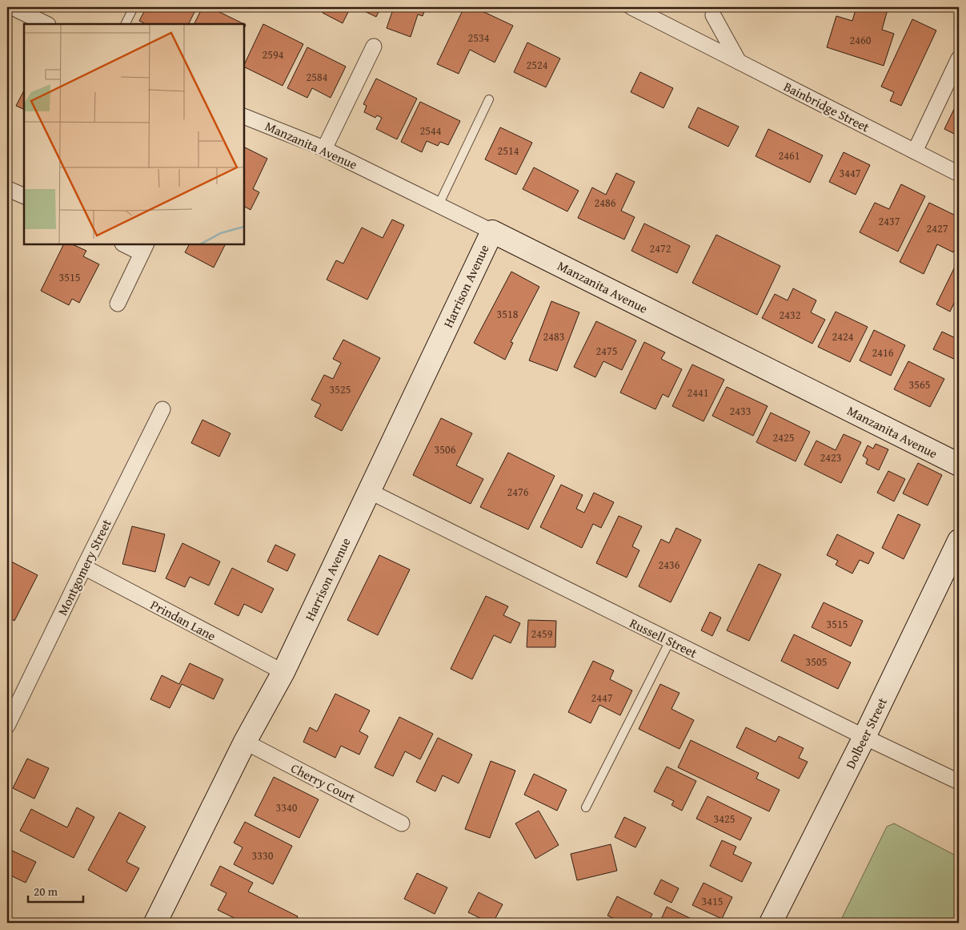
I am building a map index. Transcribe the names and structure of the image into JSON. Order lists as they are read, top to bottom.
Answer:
{
  "streets": {
    "street": [
      "Bainbridge Street",
      "Manzanita Avenue",
      "Harrison Avenue",
      "Montgomery Street",
      "Prindan Lane",
      "Russell Street",
      "Dolbeer Street",
      "Cherry Court"
    ]
  },
  "crossings": [
    ["Manzanita Avenue", "Harrison Avenue"],
    ["Harrison Avenue", "Prindan Lane"],
    ["Harrison Avenue", "Russell Street"],
    ["Harrison Avenue", "Cherry Court"],
    ["Montgomery Street", "Prindan Lane"],
    ["Russell Street", "Dolbeer Street"]
  ],
  "house_numbers": [
    "2534",
    "2460",
    "2594",
    "2524",
    "2584",
    "2544",
    "2514",
    "2461",
    "3447",
    "2486",
    "2437",
    "2427",
    "2472",
    "3515",
    "3518",
    "2432",
    "2483",
    "2424",
    "2475",
    "2416",
    "3565",
    "3525",
    "2441",
    "2433",
    "2425",
    "3506",
    "2423",
    "2476",
    "2436",
    "3515",
    "2459",
    "3505",
    "2447",
    "3340",
    "3425",
    "3330",
    "3415"
  ],
  "scale_bar": "20 m"
}
